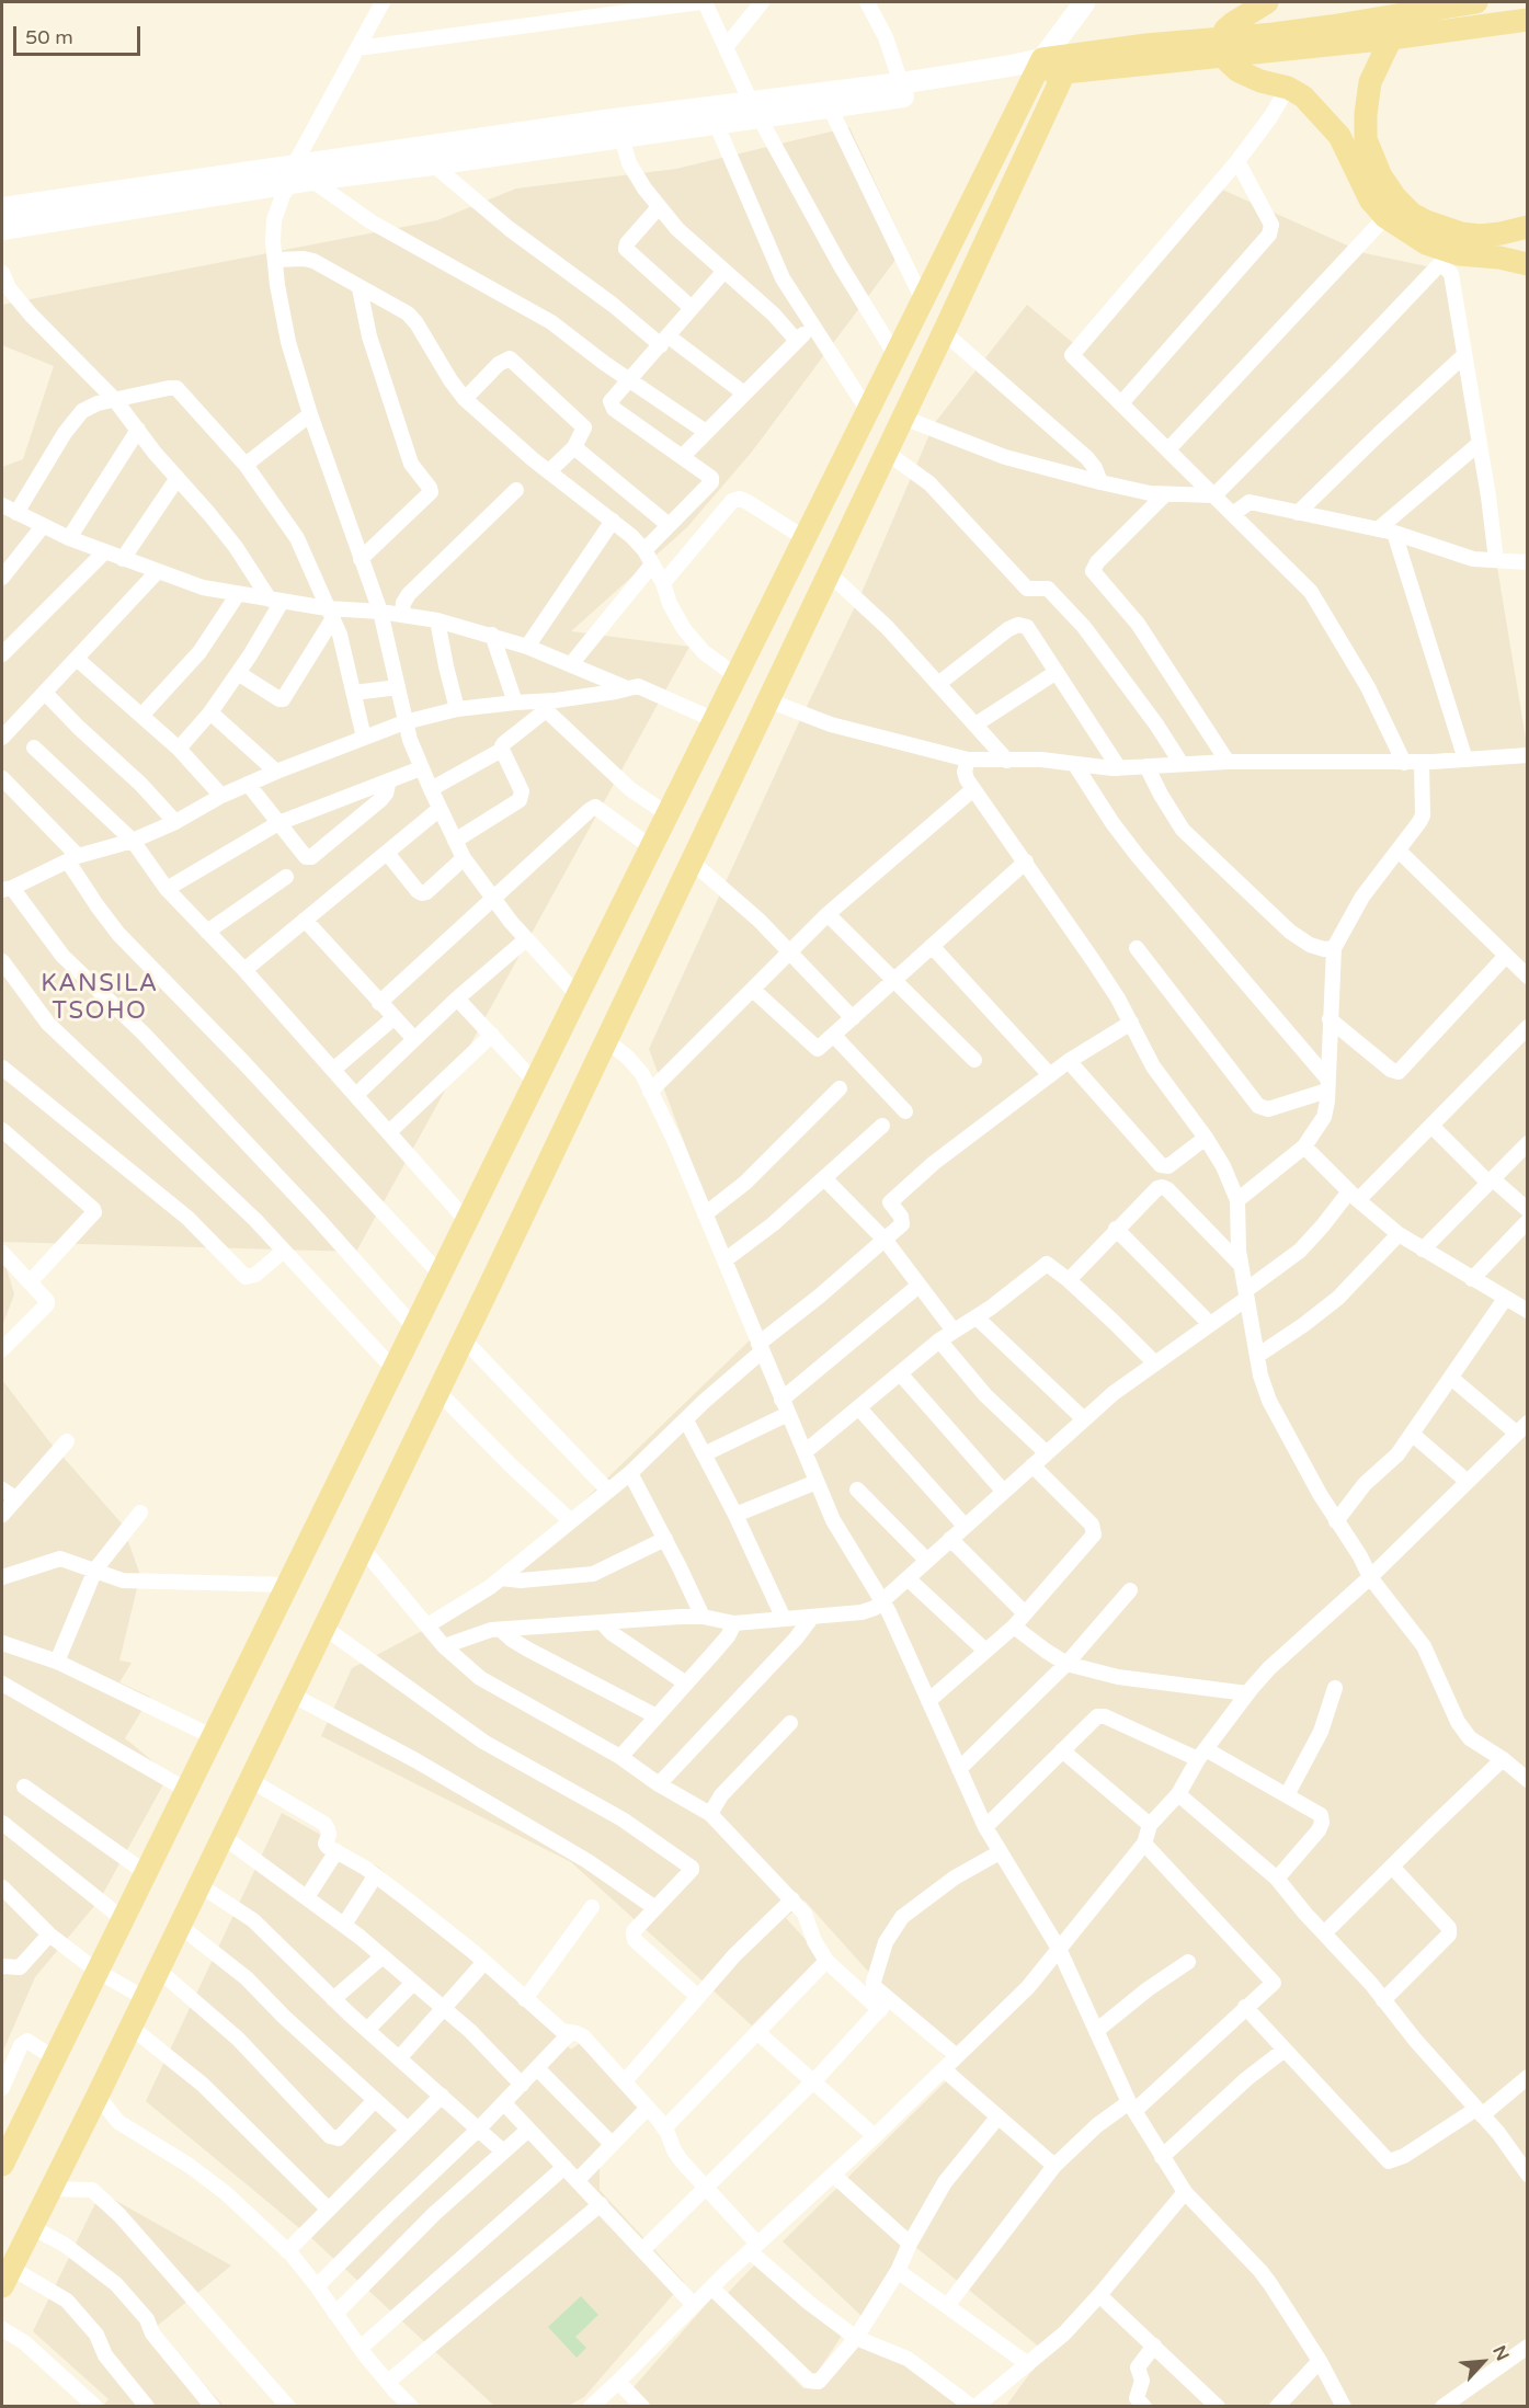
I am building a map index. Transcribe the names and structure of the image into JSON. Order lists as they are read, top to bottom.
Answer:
{
  "districts": ["KANSILA TSOHO"],
  "scale_bar": "50 m",
  "north": "top right"
}
